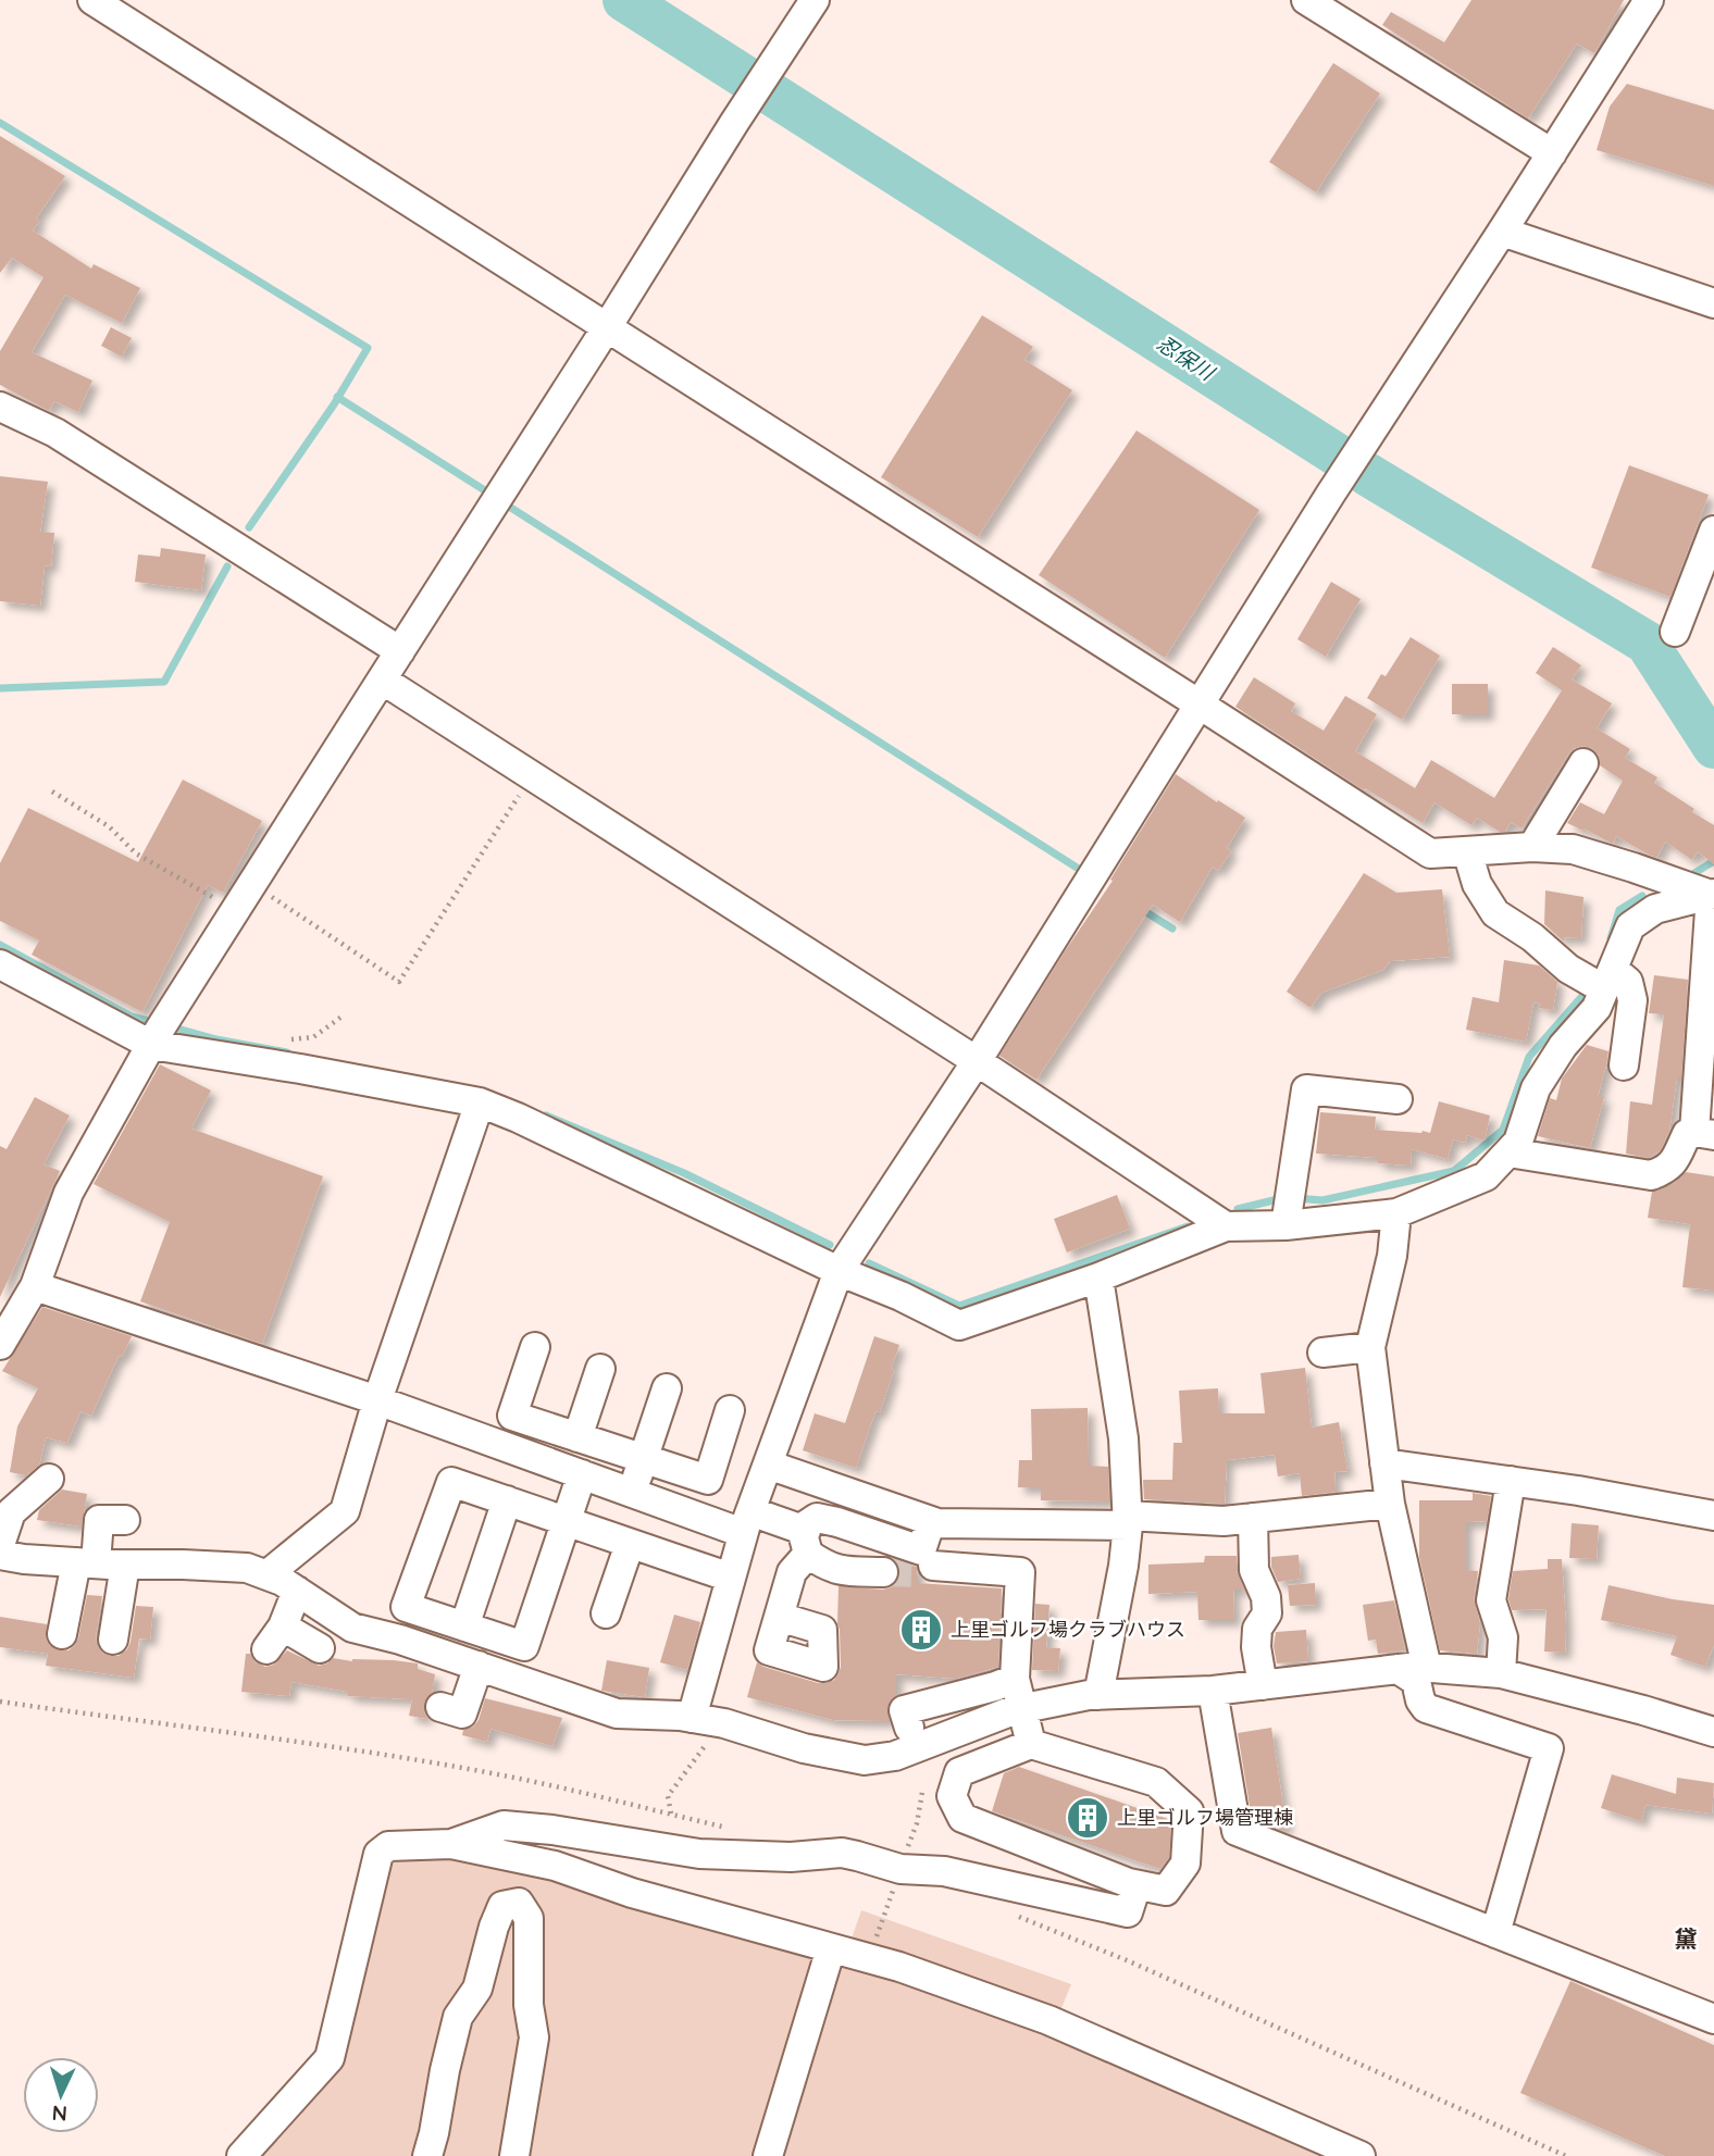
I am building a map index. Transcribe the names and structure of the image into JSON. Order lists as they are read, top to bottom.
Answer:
{
  "districts": ["黛"],
  "water": ["忍保川"],
  "places": {
    "building": ["上里ゴルフ場クラブハウス", "上里ゴルフ場管理棟"]
  },
  "north": "bottom"
}
